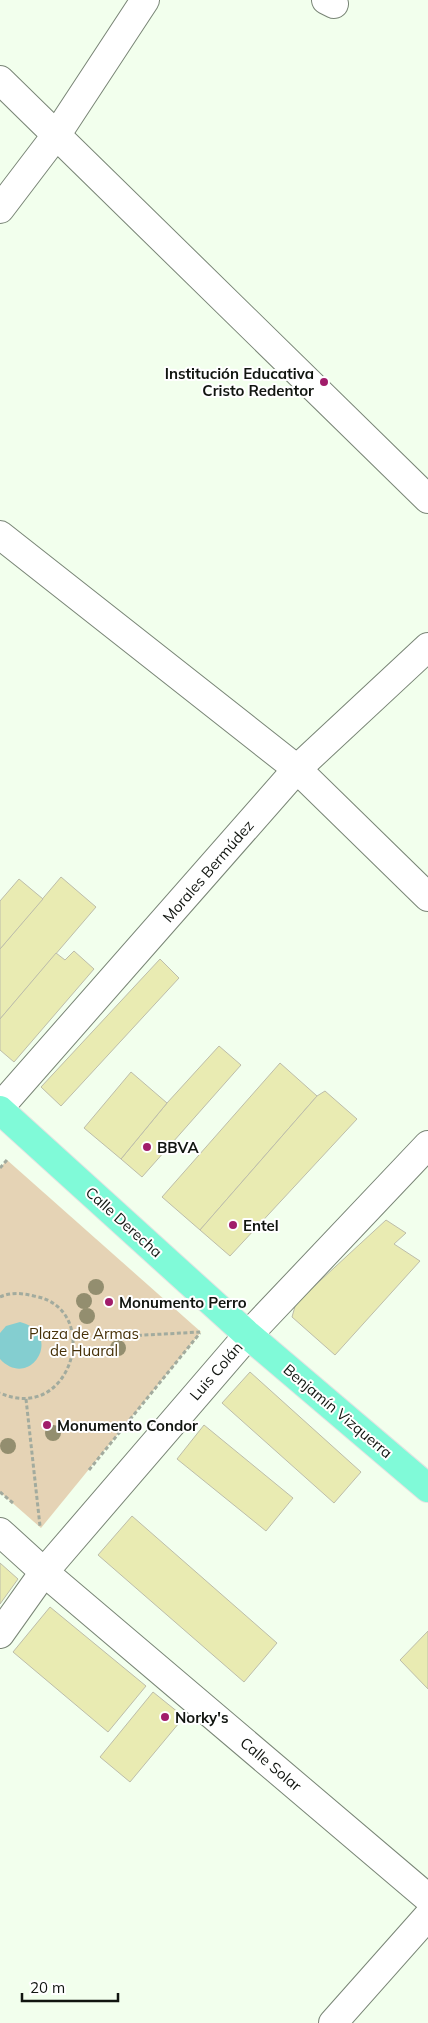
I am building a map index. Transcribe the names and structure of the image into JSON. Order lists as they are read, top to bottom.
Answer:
{
  "streets": {
    "main road": ["Calle Derecha", "Benjamín Vizquerra"],
    "street": ["Morales Bermúdez", "Luis Colán", "Calle Solar"]
  },
  "crossings": [
    ["Morales Bermúdez", "Calle Derecha"],
    ["Calle Derecha", "Luis Colán"],
    ["Calle Derecha", "Benjamín Vizquerra"],
    ["Luis Colán", "Benjamín Vizquerra"],
    ["Luis Colán", "Calle Solar"]
  ],
  "parks": ["Plaza de Armas de Huaral"],
  "places": [
    "Institución Educativa Cristo Redentor",
    "BBVA",
    "Entel",
    "Monumento Perro",
    "Monumento Condor",
    "Norky's"
  ],
  "scale_bar": "20 m"
}
